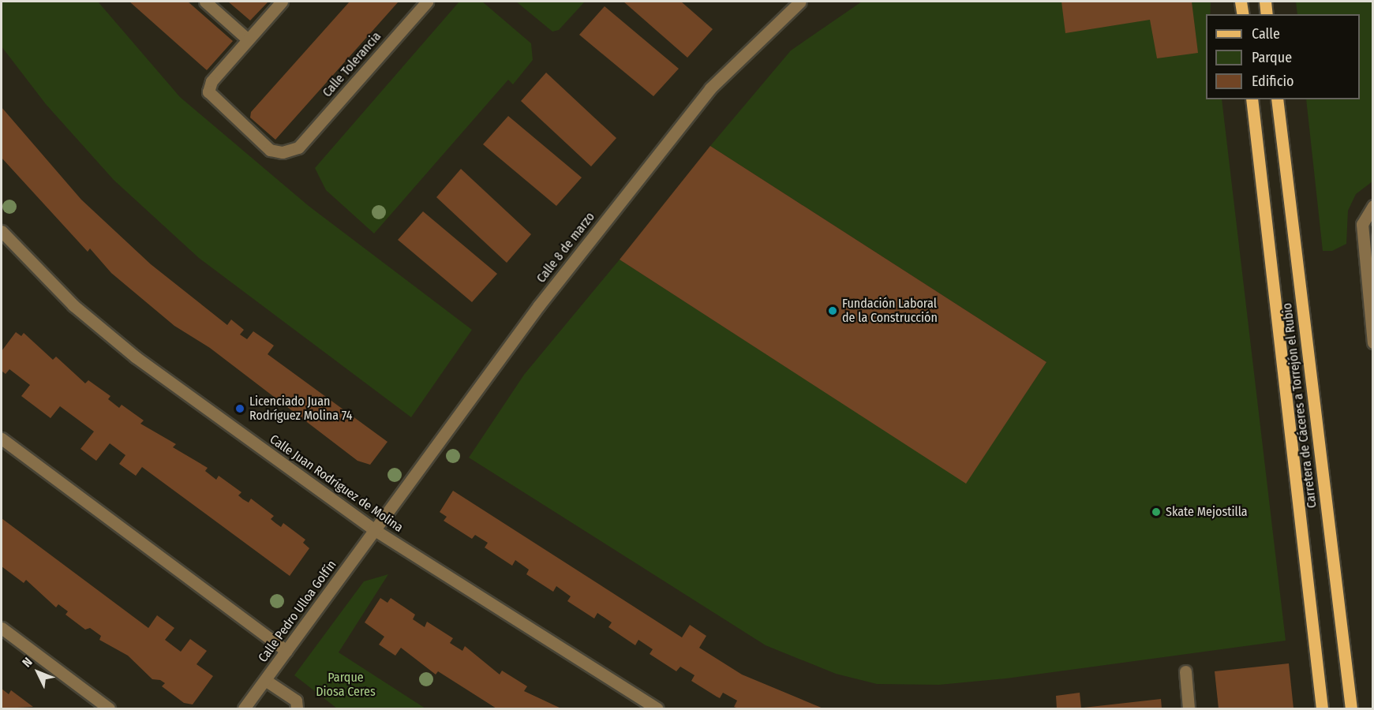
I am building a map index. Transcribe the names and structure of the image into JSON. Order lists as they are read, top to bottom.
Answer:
{
  "streets": {
    "main road": ["Carretera de Cáceres a Torrejón el Rubio"],
    "street": [
      "Calle Tolerancia",
      "Calle 8 de marzo",
      "Calle Juan Rodríguez de Molina",
      "Calle Pedro Ulloa Golfín"
    ]
  },
  "crossings": [
    ["Calle 8 de marzo", "Calle Juan Rodríguez de Molina"],
    ["Calle 8 de marzo", "Calle Pedro Ulloa Golfín"],
    ["Calle Juan Rodríguez de Molina", "Calle Pedro Ulloa Golfín"]
  ],
  "parks": ["Parque Diosa Ceres"],
  "places": ["Fundación Laboral de la Construcción", "Licenciado Juan Rodríguez Molina 74", "Skate Mejostilla"],
  "legend": ["Calle", "Parque", "Edificio"],
  "north": "top left"
}
